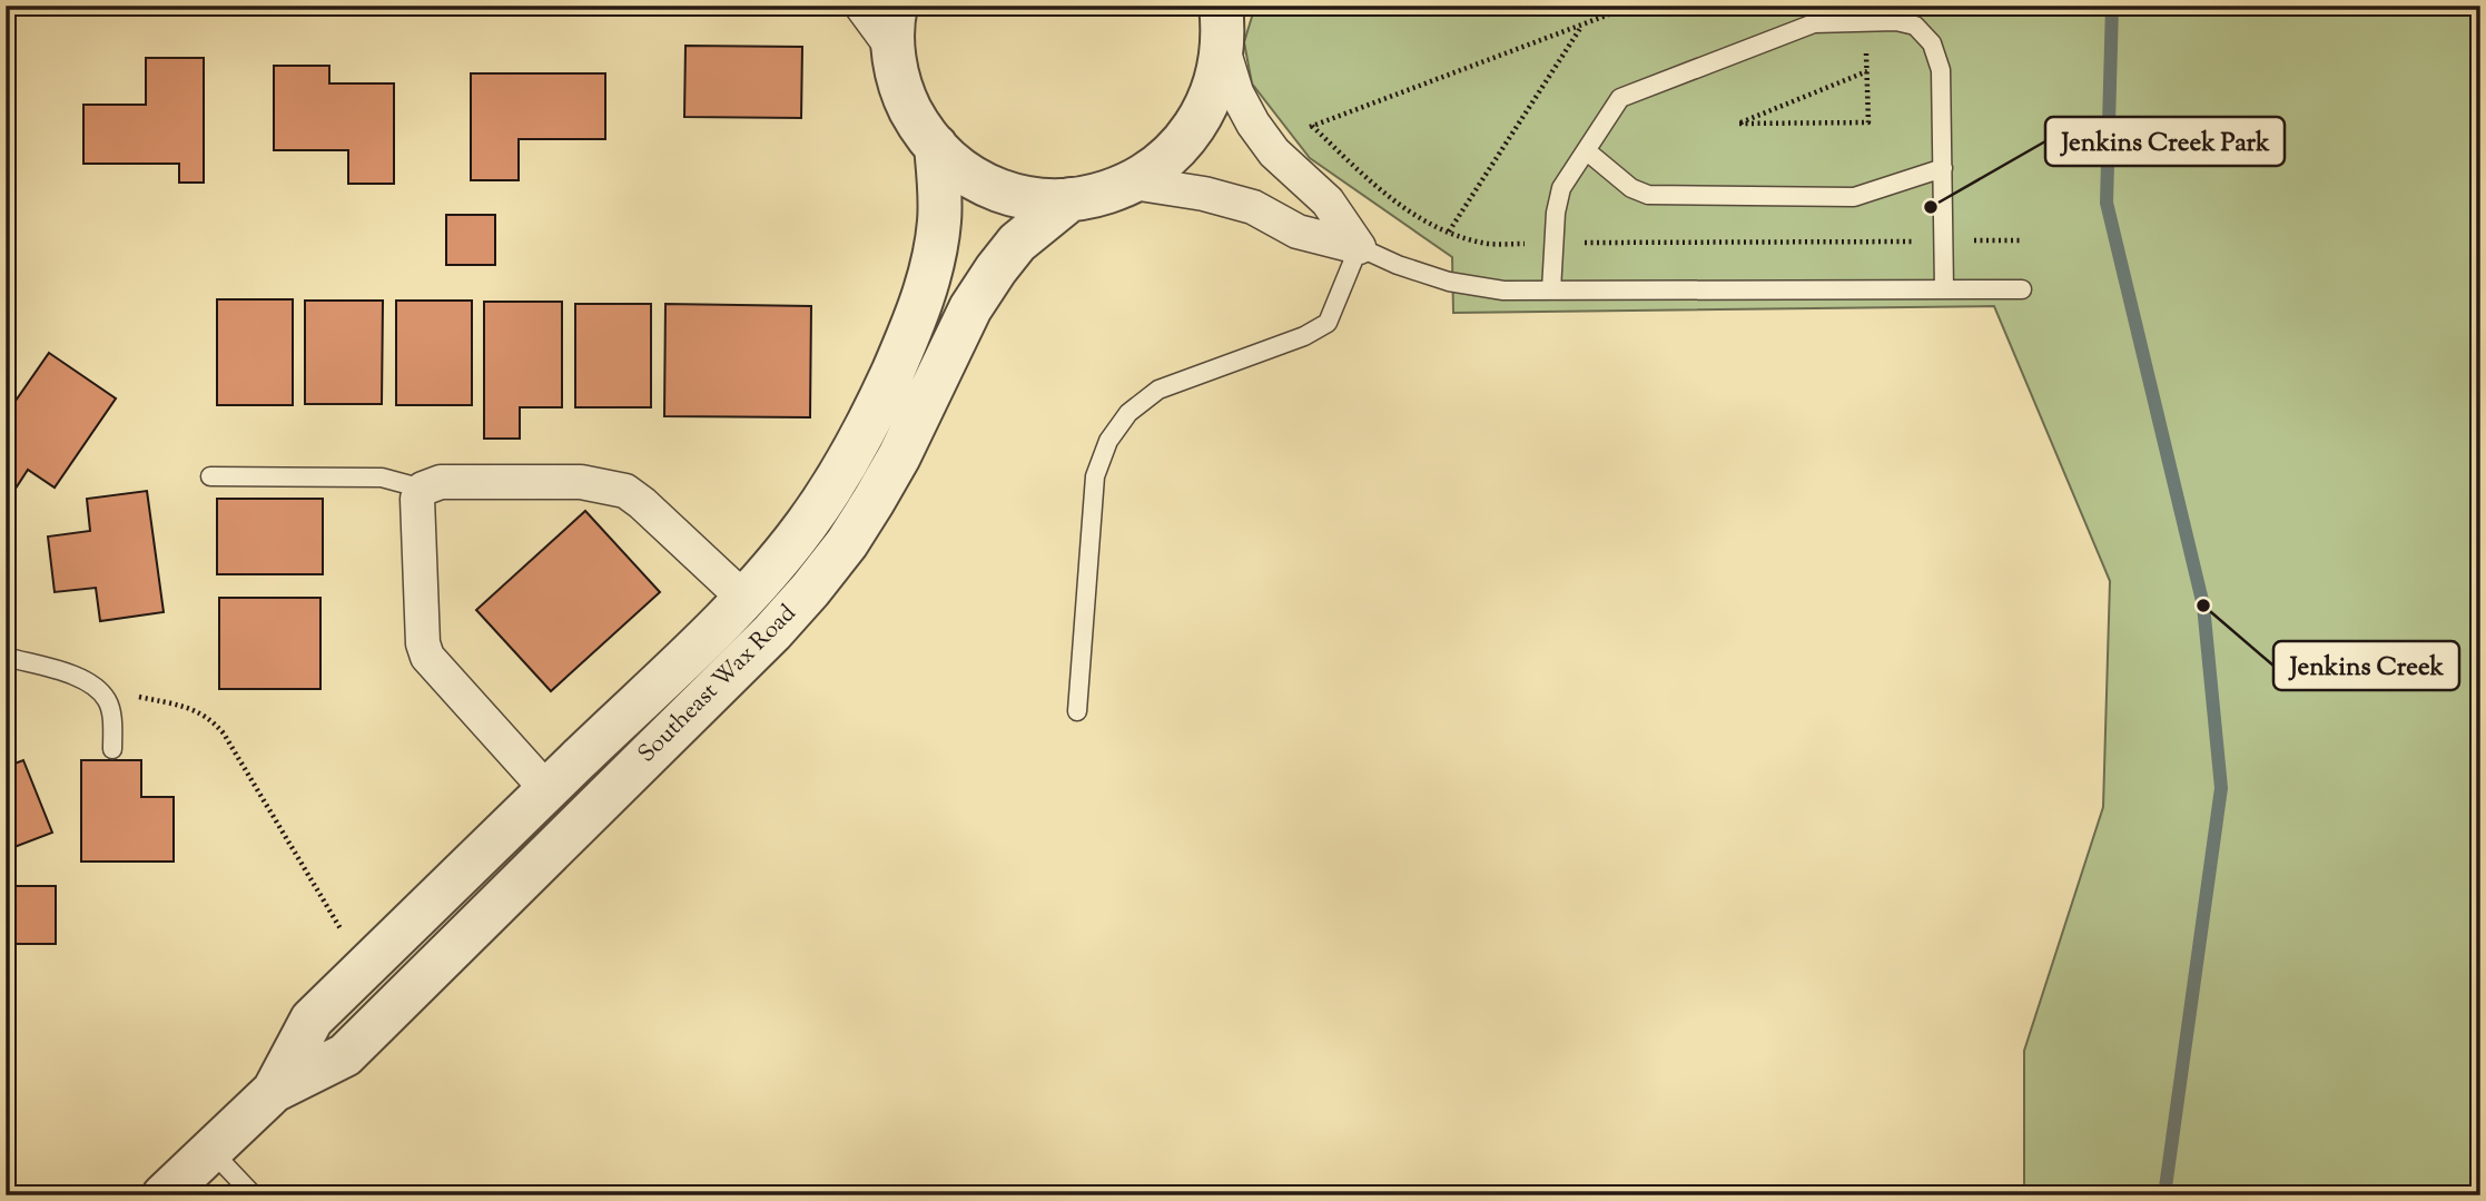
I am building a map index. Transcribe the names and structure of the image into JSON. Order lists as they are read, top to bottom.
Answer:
{
  "streets": {
    "street": ["Southeast Wax Road"]
  },
  "places": ["Jenkins Creek Park", "Jenkins Creek"]
}
